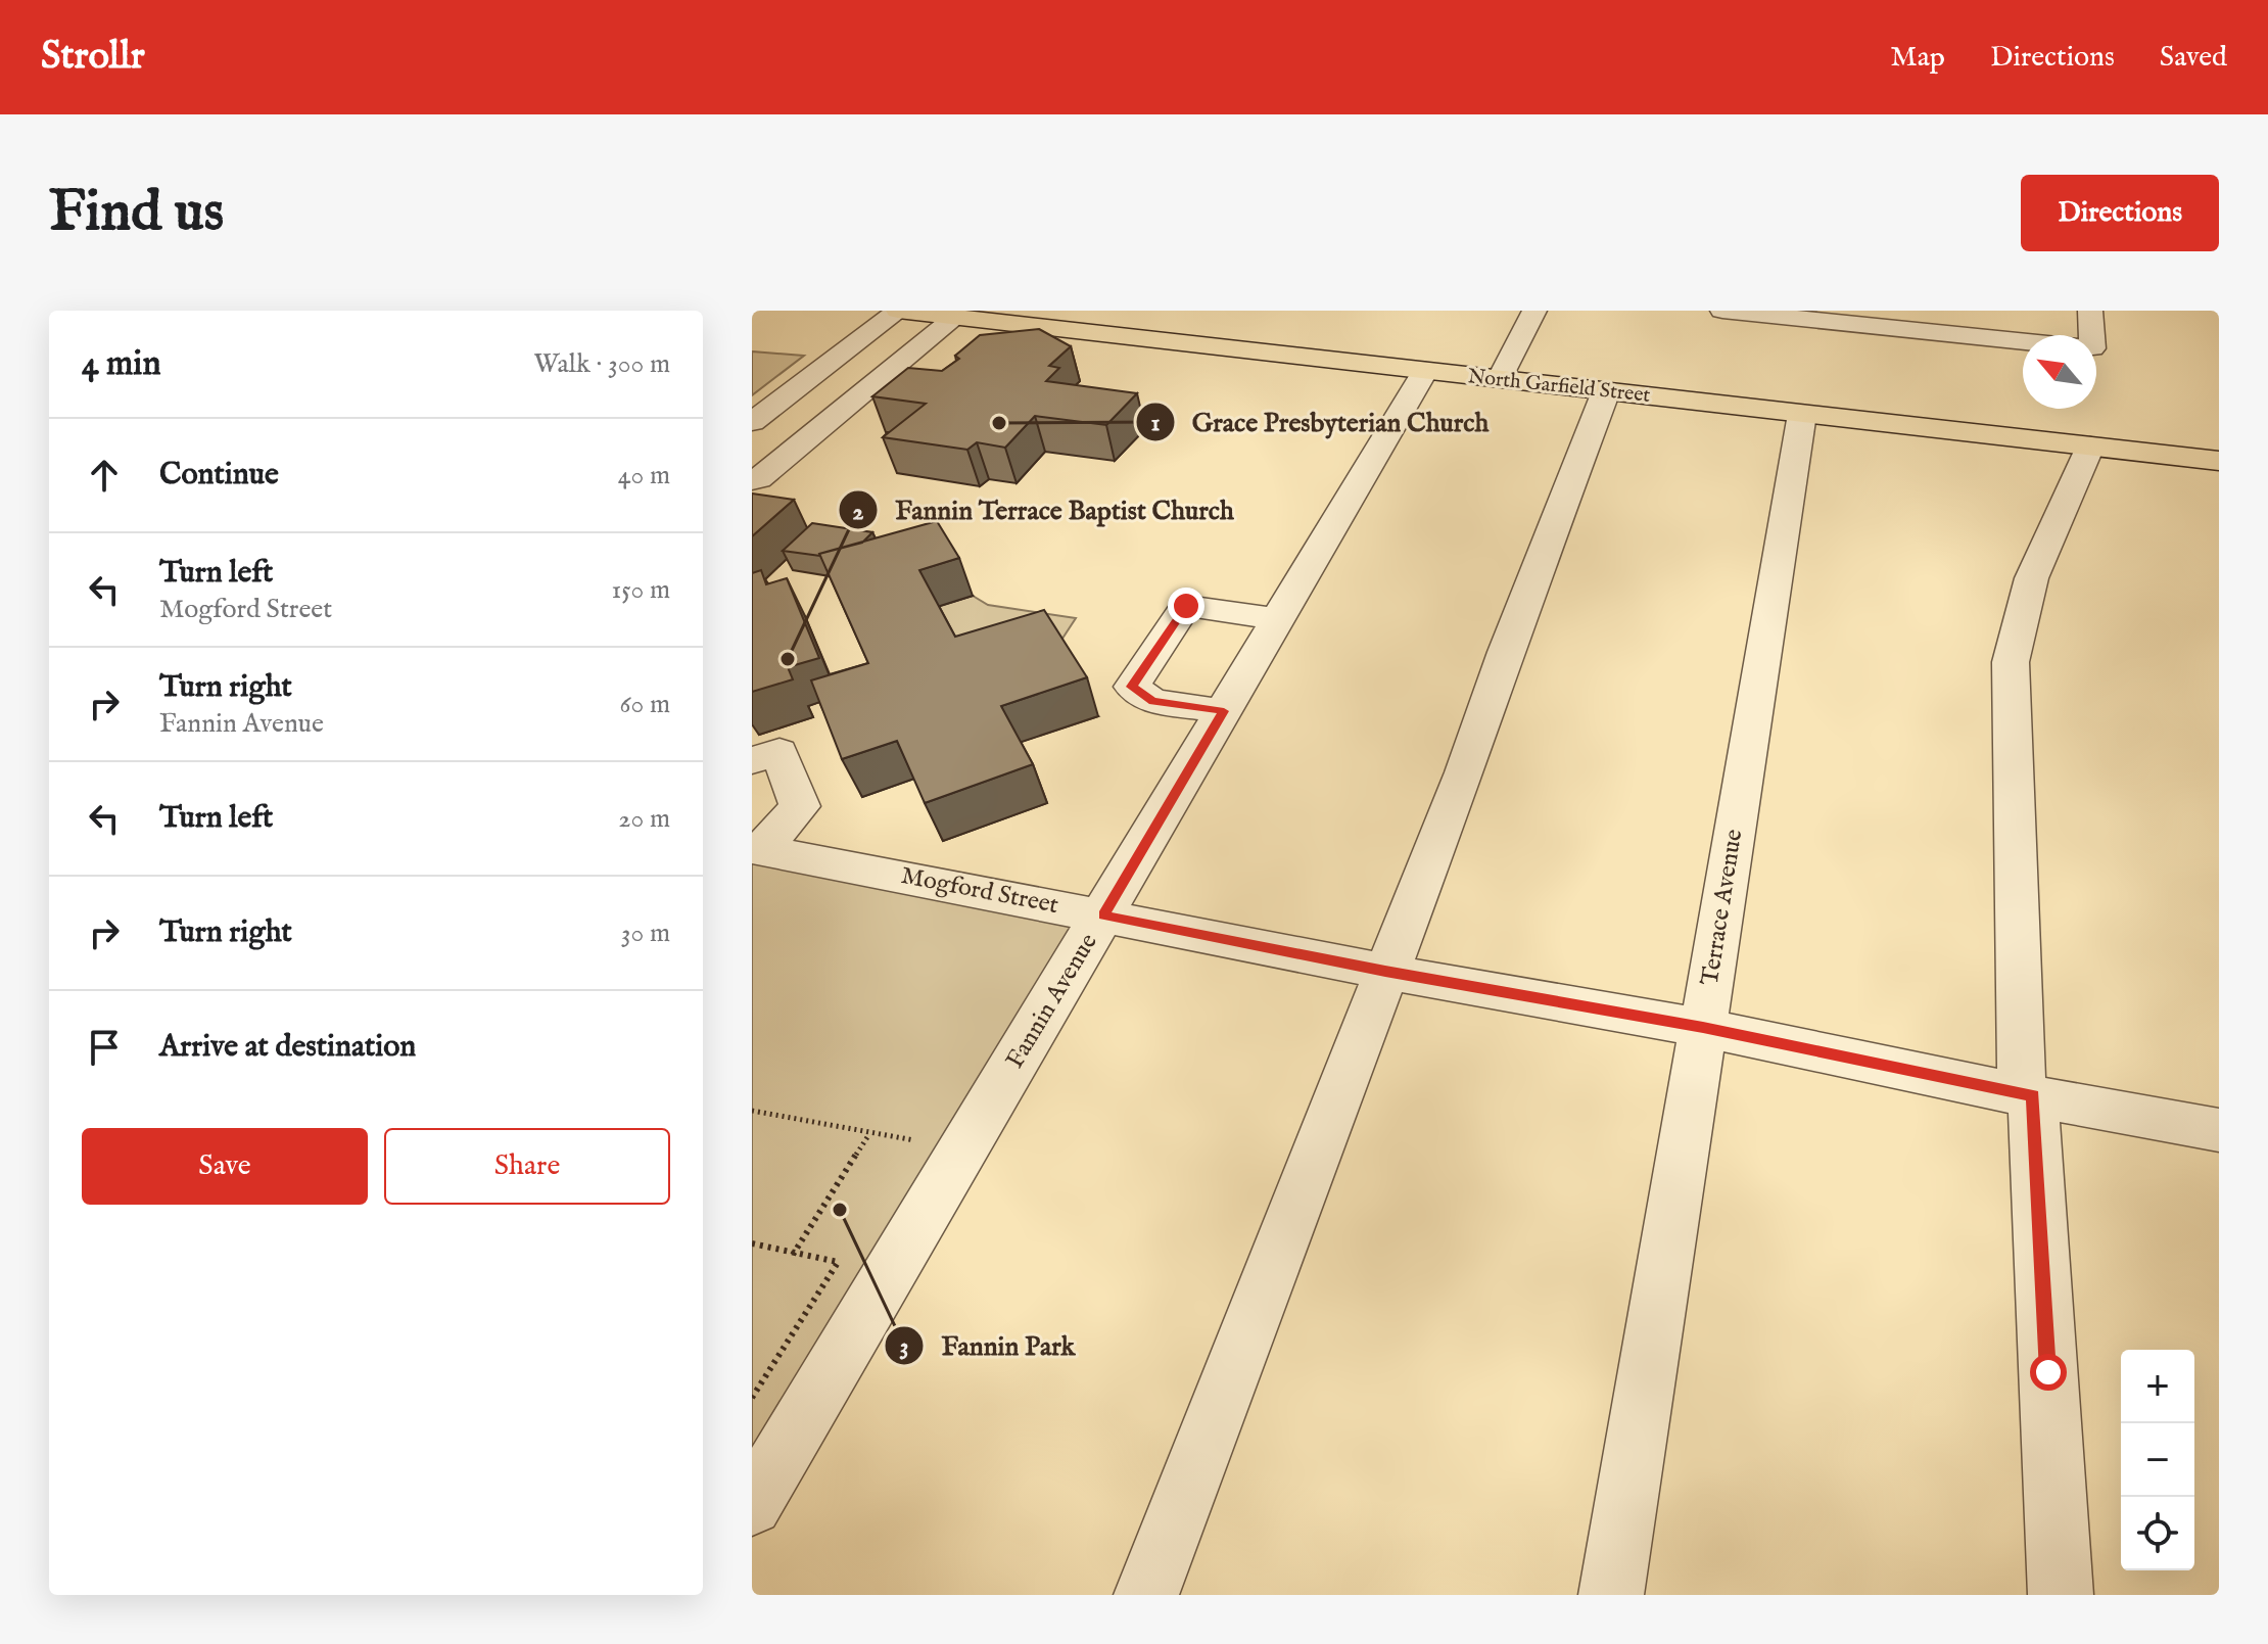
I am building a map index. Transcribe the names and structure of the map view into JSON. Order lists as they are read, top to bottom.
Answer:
{
  "streets": {
    "main road": ["North Garfield Street"],
    "street": ["Mogford Street", "Terrace Avenue", "Fannin Avenue"]
  },
  "crossings": [
    ["North Garfield Street", "Terrace Avenue"],
    ["North Garfield Street", "Fannin Avenue"],
    ["Mogford Street", "Terrace Avenue"],
    ["Mogford Street", "Fannin Avenue"]
  ],
  "places": ["Grace Presbyterian Church", "Fannin Terrace Baptist Church", "Fannin Park"],
  "north": "top left",
  "page": {
    "header": "Strollr",
    "nav": ["Map", "Directions", "Saved"],
    "buttons": [
      "Directions",
      ["Save", "Share"]
    ],
    "title": "Find us",
    "heading": ["4 min", "Walk · 300 m"],
    "list": [
      ["Continue", "40 m"],
      ["Turn left", "Mogford Street", "150 m"],
      ["Turn right", "Fannin Avenue", "60 m"],
      ["Turn left", "20 m"],
      ["Turn right", "30 m"],
      "Arrive at destination"
    ],
    "map_buttons": ["+", "−"]
  }
}
